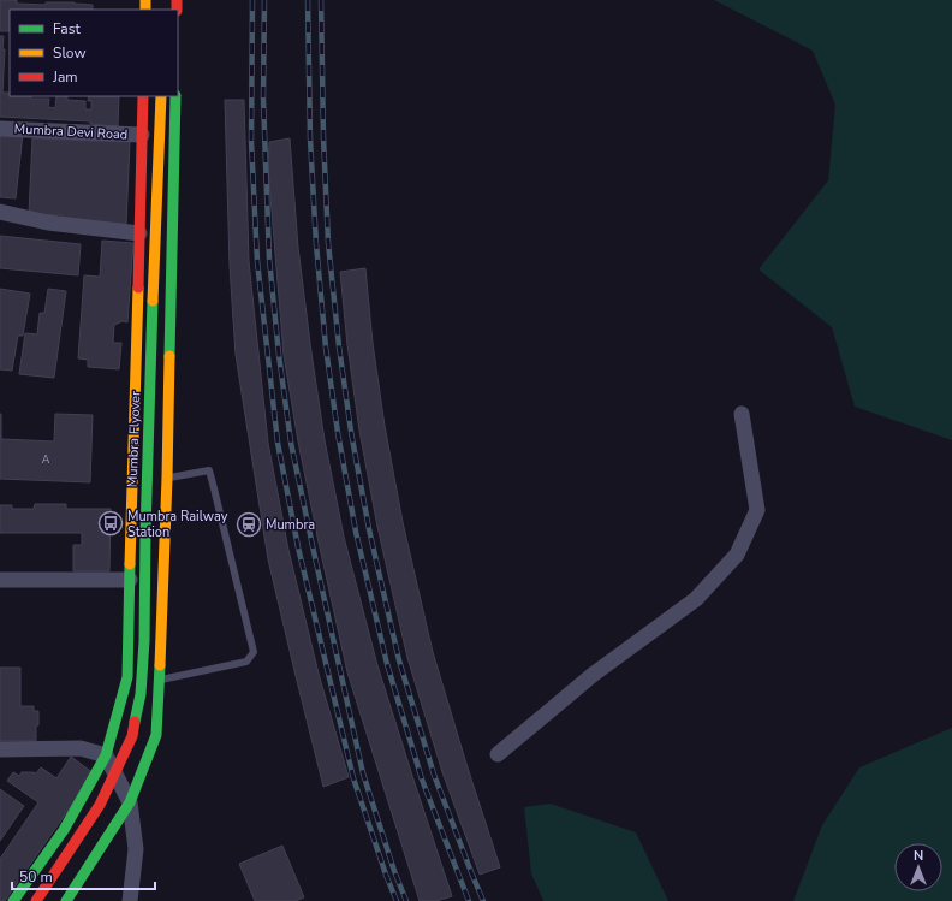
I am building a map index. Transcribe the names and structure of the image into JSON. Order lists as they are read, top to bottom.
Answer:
{
  "streets": {
    "main road": ["Mumbra Flyover"],
    "street": ["Mumbra Devi Road"]
  },
  "places": {
    "bus stop": ["Mumbra Railway Station"],
    "station": ["Mumbra"]
  },
  "house_numbers": ["A"],
  "legend": ["Fast", "Slow", "Jam"],
  "scale_bar": "50 m",
  "north": "top"
}
